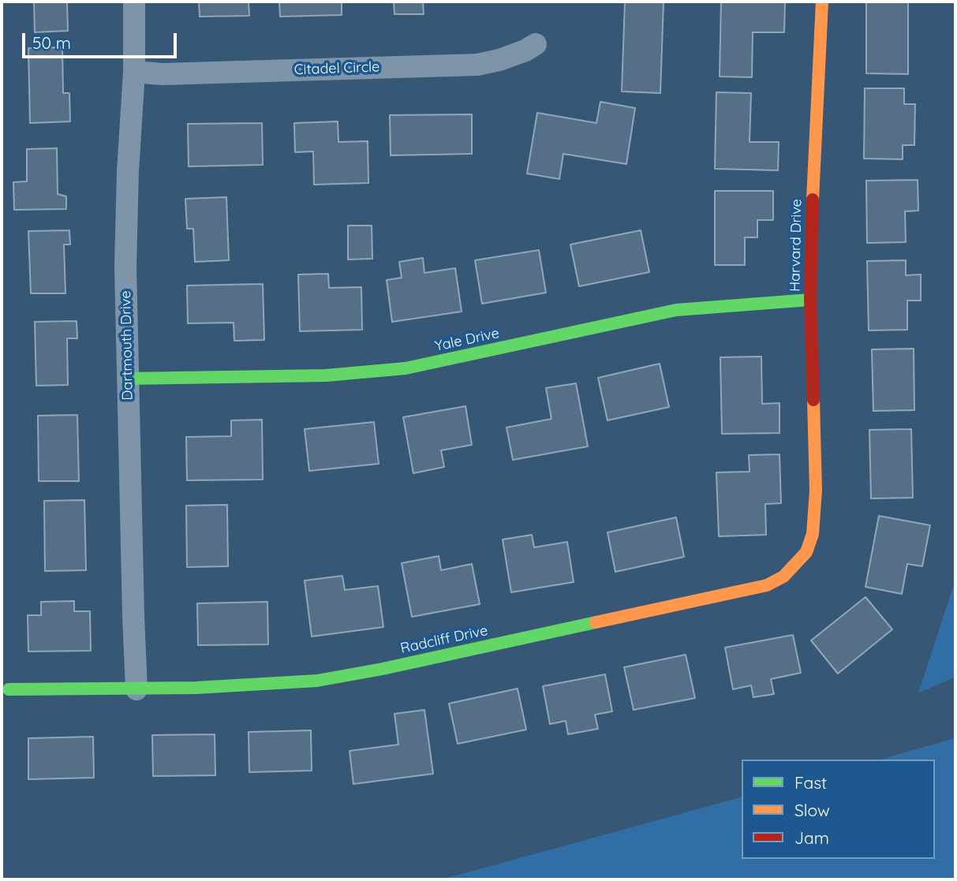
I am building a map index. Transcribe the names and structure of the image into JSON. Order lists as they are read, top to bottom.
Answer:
{
  "streets": {
    "street": [
      "Citadel Circle",
      "Harvard Drive",
      "Yale Drive",
      "Dartmouth Drive",
      "Radcliff Drive"
    ]
  },
  "crossings": [
    ["Citadel Circle", "Dartmouth Drive"],
    ["Harvard Drive", "Yale Drive"],
    ["Harvard Drive", "Radcliff Drive"],
    ["Yale Drive", "Dartmouth Drive"],
    ["Dartmouth Drive", "Radcliff Drive"]
  ],
  "legend": ["Fast", "Slow", "Jam"],
  "scale_bar": "50 m"
}
